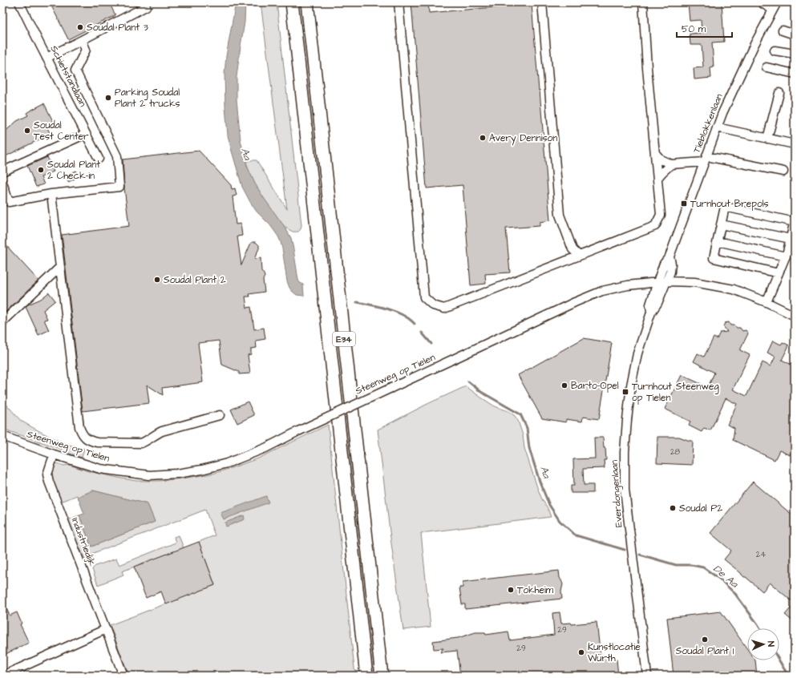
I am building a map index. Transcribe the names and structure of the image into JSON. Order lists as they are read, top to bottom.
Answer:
{
  "streets": {
    "highway": ["E34"],
    "street": [
      "Schietstandlaan",
      "Tieblokkenlaan",
      "Steenweg op Tielen",
      "Everdongenlaan",
      "Industriedijk"
    ]
  },
  "crossings": [
    ["Tieblokkenlaan", "Steenweg op Tielen"],
    ["Tieblokkenlaan", "Everdongenlaan"],
    ["Steenweg op Tielen", "Everdongenlaan"]
  ],
  "water": ["Aa", "De Aa"],
  "places": {
    "other": [
      "Soudal Plant 3",
      "Parking Soudal Plant 2 trucks",
      "Soudal Test Center",
      "Avery Dennison",
      "Soudal Plant 2 Check-in",
      "Soudal Plant 2",
      "Barto-Opel",
      "Soudal P2",
      "Tokheim",
      "Soudal Plant 1",
      "Kunstlocatie Würth"
    ],
    "transit": ["Turnhout Brepols", "Turnhout Steenweg op Tielen"]
  },
  "house_numbers": [
    "28",
    "24",
    "29",
    "29"
  ],
  "scale_bar": "50 m",
  "north": "right"
}
